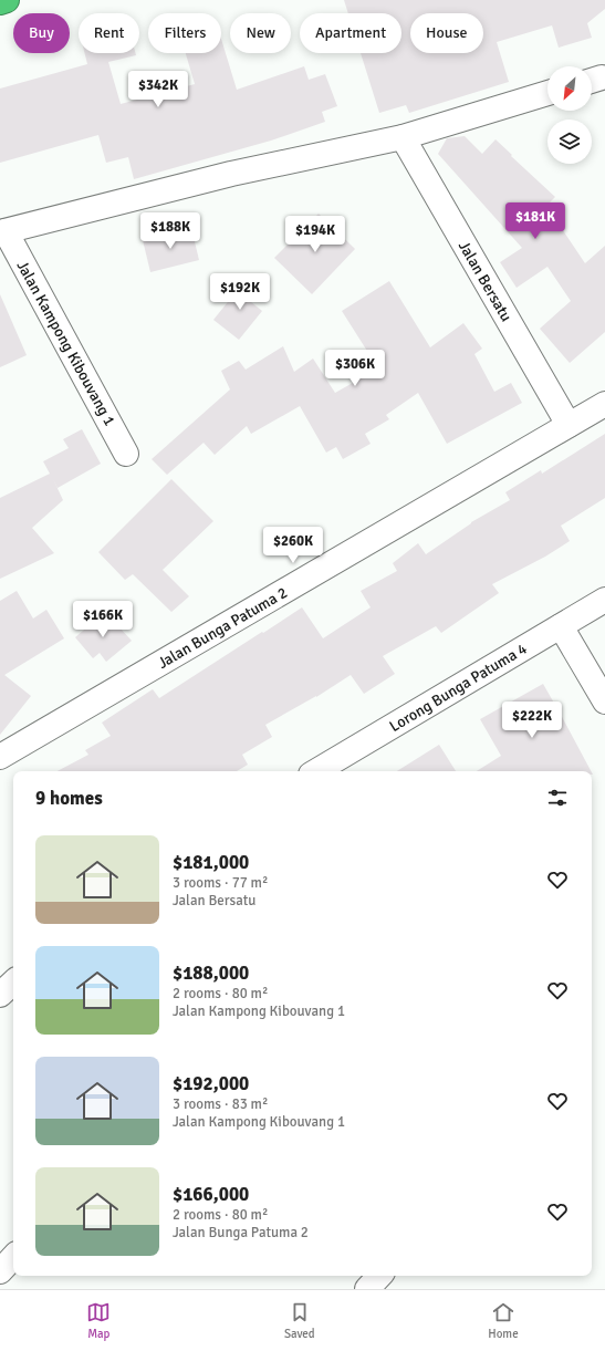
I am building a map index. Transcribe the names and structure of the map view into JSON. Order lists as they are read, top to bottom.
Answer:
{
  "streets": {
    "street": [
      "Jalan Bersatu",
      "Jalan Kampong Kibouvang 1",
      "Jalan Bunga Patuma 2",
      "Lorong Bunga Patuma 4"
    ]
  },
  "crossings": [
    ["Jalan Bersatu", "Jalan Bunga Patuma 2"]
  ],
  "north": "bottom left",
  "page": {
    "chip": [
      "Buy",
      "Rent",
      "Filters",
      "New",
      "Apartment",
      "House"
    ],
    "price": [
      "$342K",
      "$181K",
      "$188K",
      "$194K",
      "$192K",
      "$306K",
      "$260K",
      "$166K",
      "$222K"
    ],
    "heading": "9 homes",
    "list": [
      {
        "name": "$181,000",
        "note": "3 rooms · 77 m² · Jalan Bersatu"
      },
      {
        "name": "$188,000",
        "note": "2 rooms · 80 m² · Jalan Kampong Kibouvang 1"
      },
      {
        "name": "$192,000",
        "note": "3 rooms · 83 m² · Jalan Kampong Kibouvang 1"
      },
      {
        "name": "$166,000",
        "note": "2 rooms · 80 m² · Jalan Bunga Patuma 2"
      }
    ],
    "tabs": ["Map", "Saved", "Home"]
  }
}
